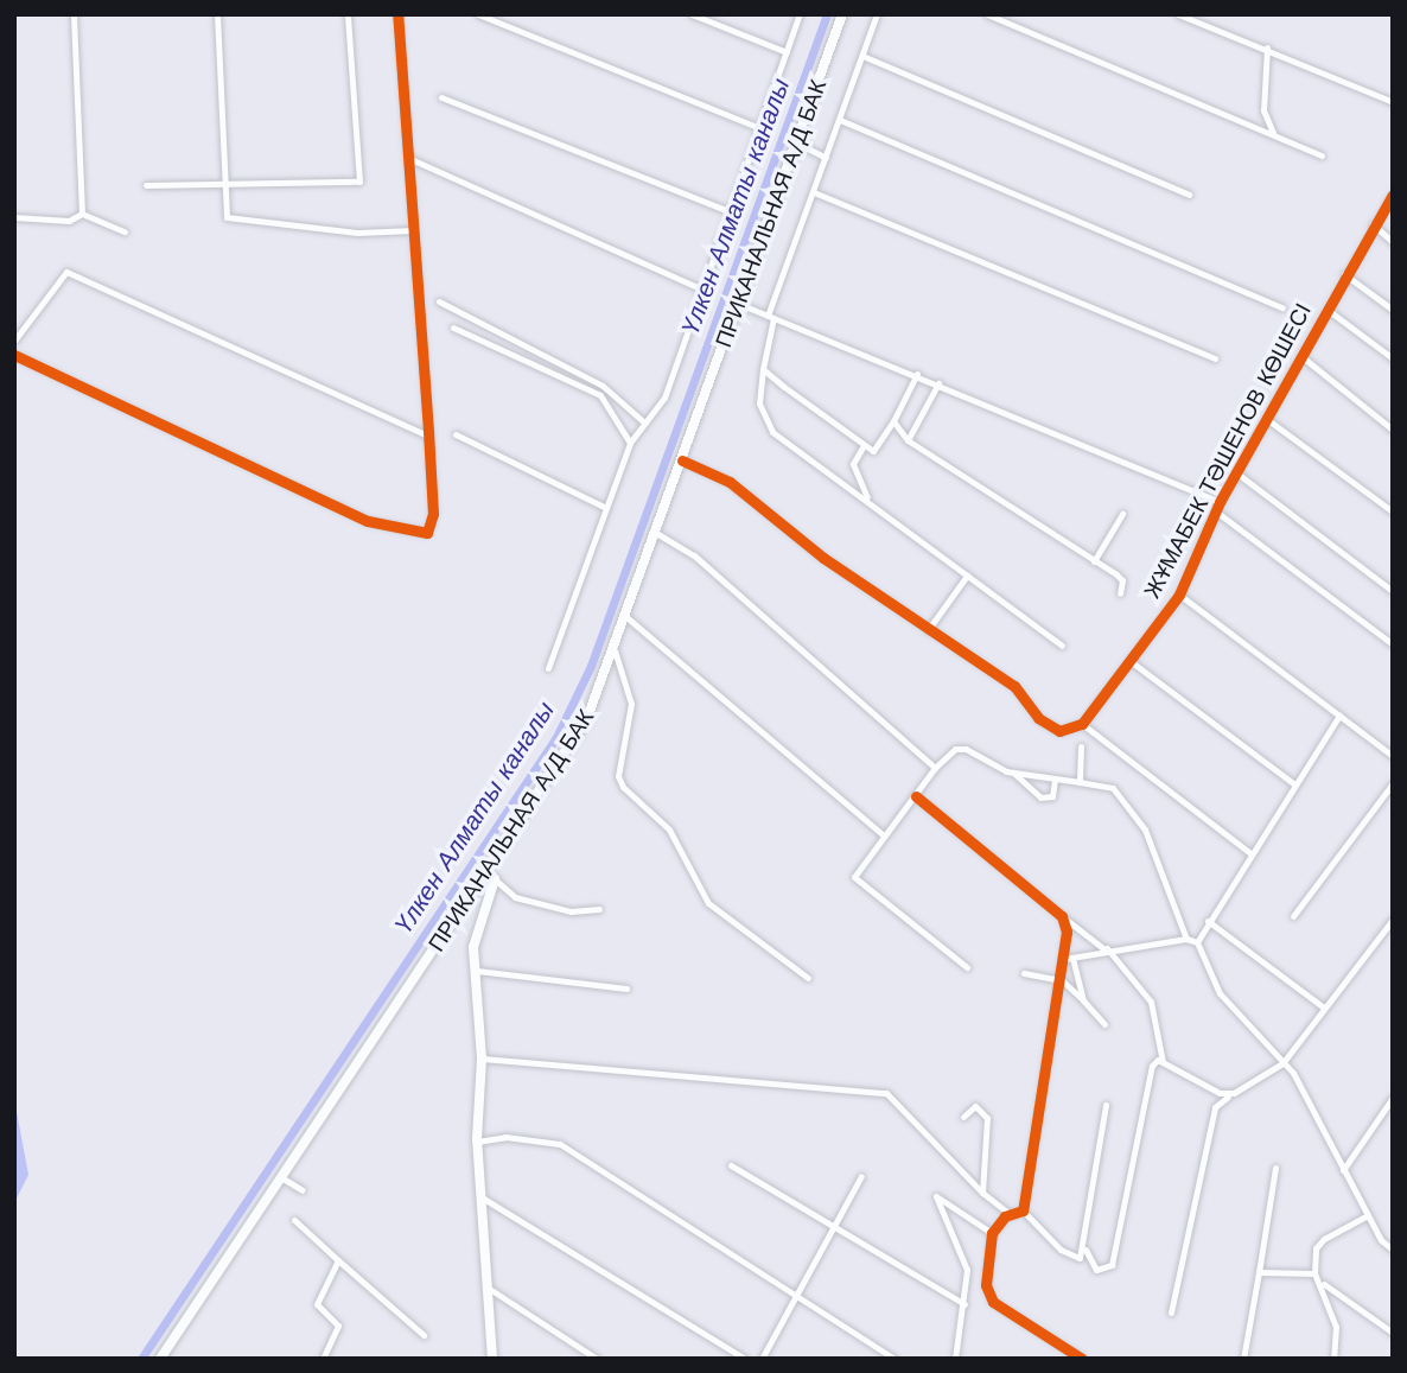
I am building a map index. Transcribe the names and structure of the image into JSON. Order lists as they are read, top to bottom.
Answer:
{
  "streets": {
    "main road": ["ПРИКАНАЛЬНАЯ А/Д БАК"],
    "street": ["ЖҰМАБЕК ТӘШЕНОВ КӨШЕСІ"]
  },
  "water": ["Үлкен Алматы каналы"]
}
